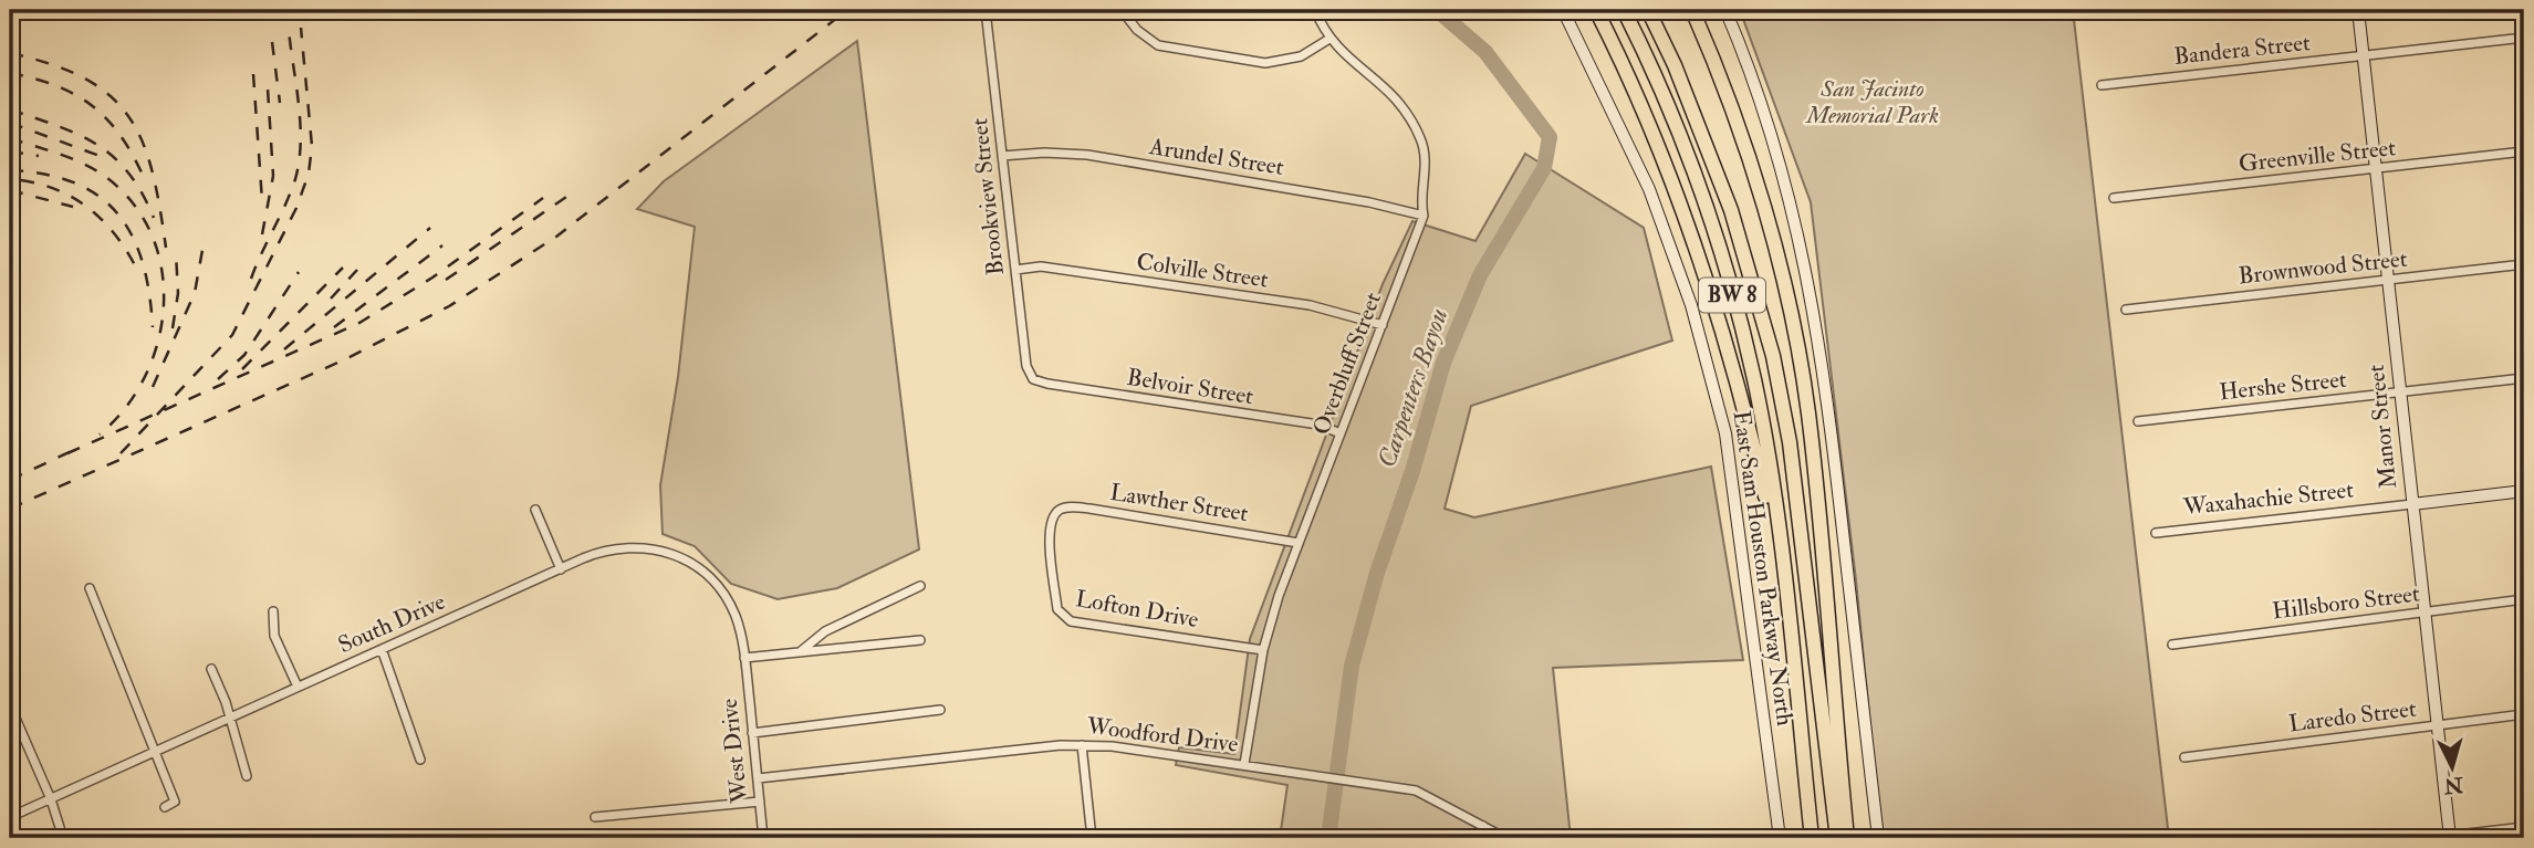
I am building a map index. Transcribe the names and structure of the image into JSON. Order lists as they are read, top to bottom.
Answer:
{
  "streets": {
    "highway": ["BW 8", "East Sam Houston Parkway North"],
    "main road": ["Manor Street", "Waxahachie Street"],
    "street": [
      "Bandera Street",
      "Greenville Street",
      "Arundel Street",
      "Brookview Street",
      "Brownwood Street",
      "Colville Street",
      "Overbluff Street",
      "Hershe Street",
      "Belvoir Street",
      "Lawther Street",
      "Hillsboro Street",
      "Lofton Drive",
      "South Drive",
      "Laredo Street",
      "Woodford Drive",
      "West Drive"
    ]
  },
  "crossings": [
    ["Bandera Street", "Manor Street"],
    ["Greenville Street", "Manor Street"],
    ["Arundel Street", "Brookview Street"],
    ["Arundel Street", "Overbluff Street"],
    ["Brookview Street", "Colville Street"],
    ["Brookview Street", "Belvoir Street"],
    ["Brownwood Street", "Manor Street"],
    ["Colville Street", "Overbluff Street"],
    ["Overbluff Street", "Belvoir Street"],
    ["Overbluff Street", "Lawther Street"],
    ["Overbluff Street", "Lofton Drive"],
    ["Overbluff Street", "Woodford Drive"],
    ["Hershe Street", "Manor Street"],
    ["Manor Street", "Waxahachie Street"],
    ["Manor Street", "Hillsboro Street"],
    ["Manor Street", "Laredo Street"],
    ["Lawther Street", "Lofton Drive"],
    ["South Drive", "West Drive"],
    ["Woodford Drive", "West Drive"]
  ],
  "water": ["Carpenters Bayou"],
  "parks": ["San Jacinto Memorial Park"],
  "north": "bottom"
}
